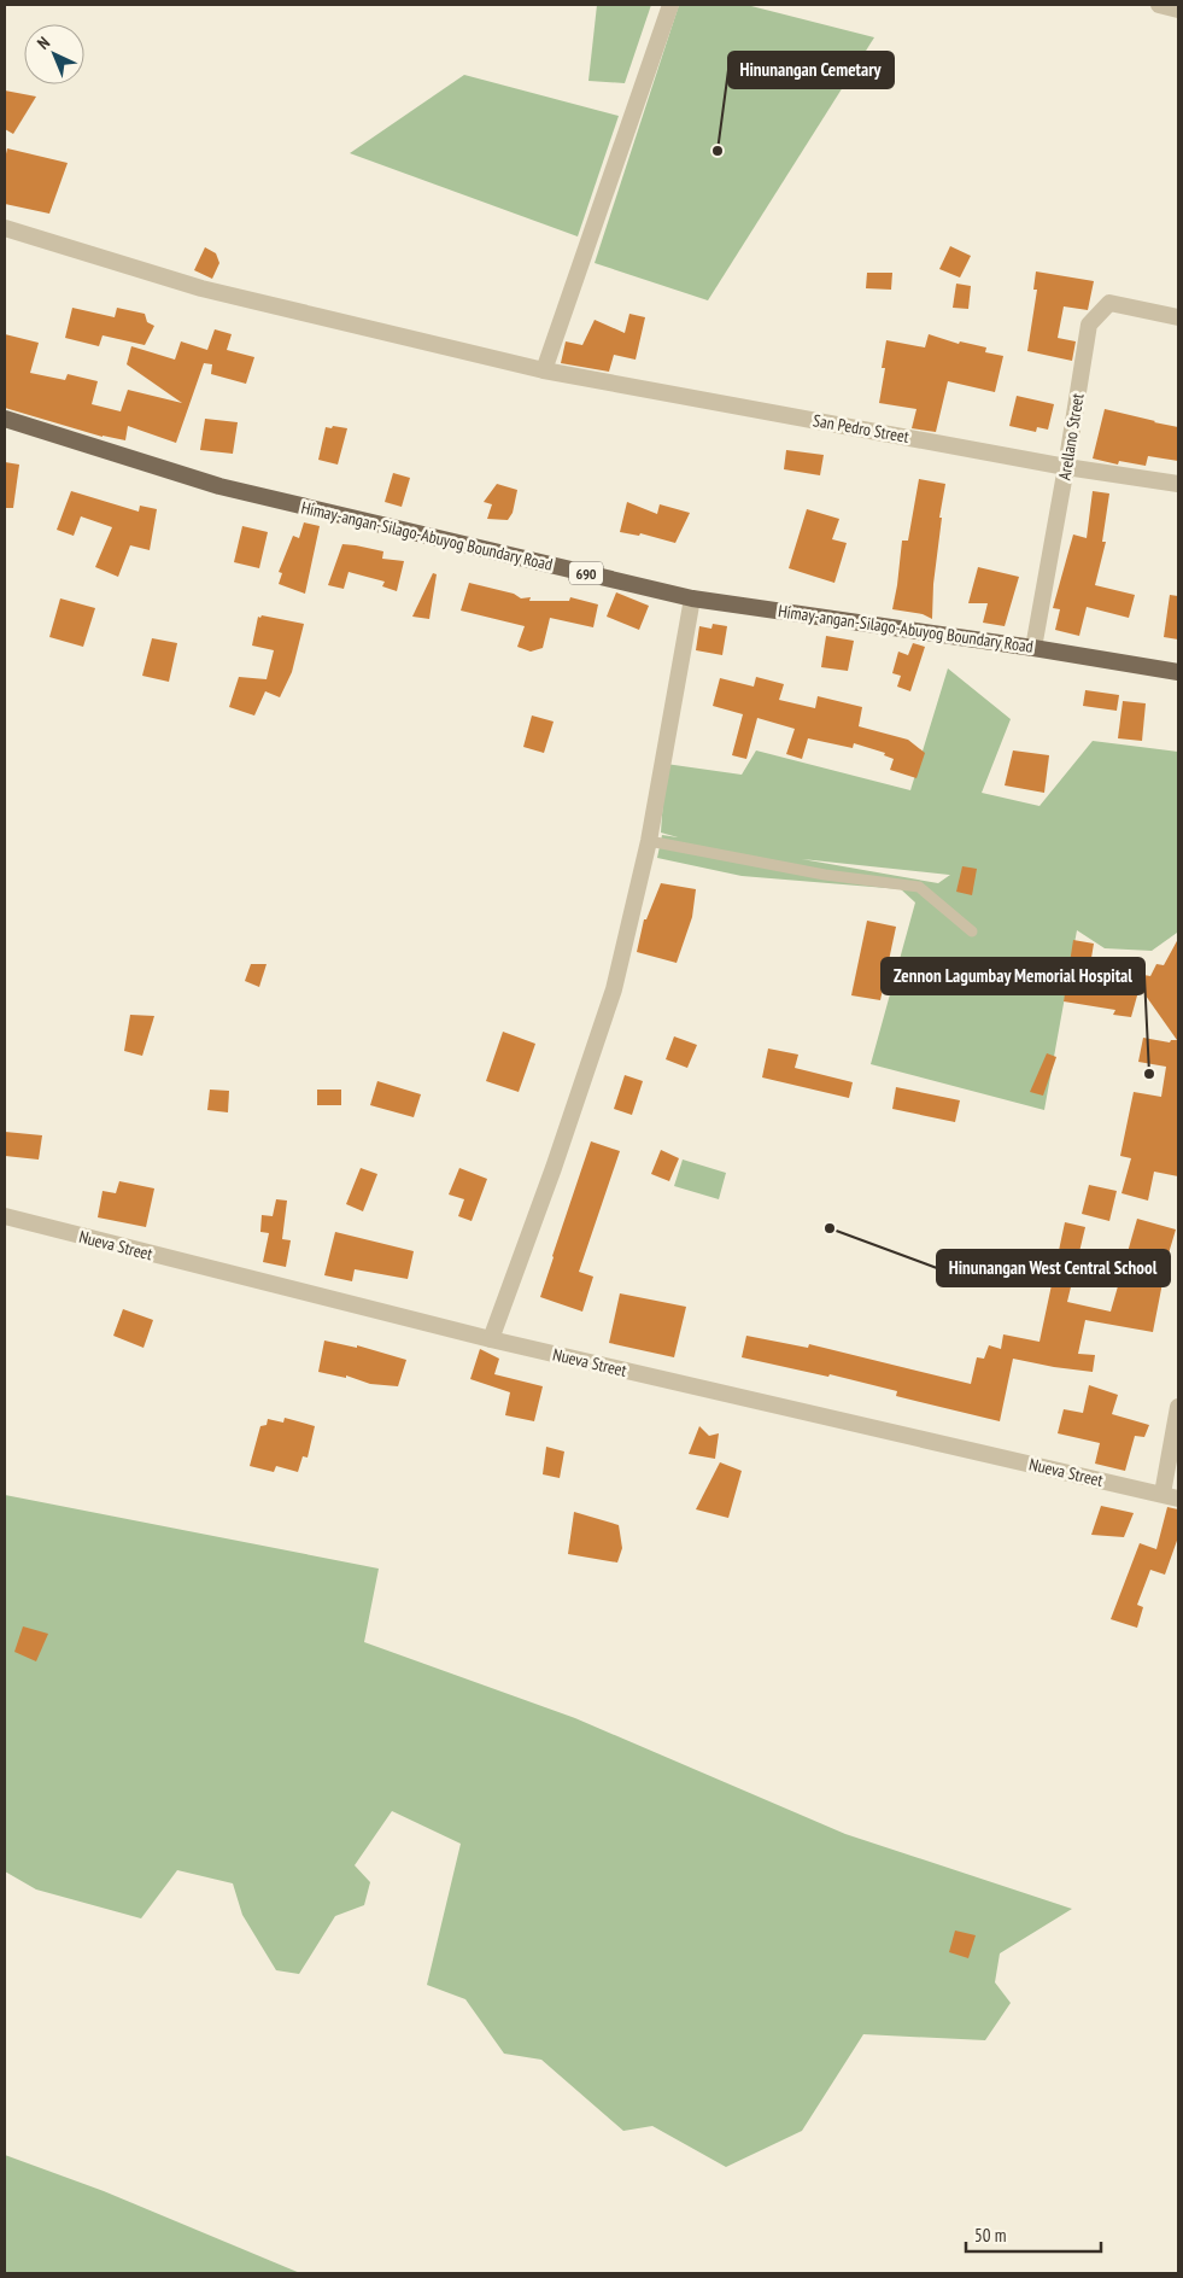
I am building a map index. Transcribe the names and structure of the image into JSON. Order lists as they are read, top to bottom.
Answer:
{
  "streets": {
    "main road": ["Himay-angan-Silago-Abuyog Boundary Road", "690"],
    "street": ["San Pedro Street", "Arellano Street", "Nueva Street"]
  },
  "crossings": [
    ["San Pedro Street", "Arellano Street"],
    ["Arellano Street", "Himay-angan-Silago-Abuyog Boundary Road"]
  ],
  "places": ["Hinunangan Cemetary", "Zennon Lagumbay Memorial Hospital", "Hinunangan West Central School"],
  "scale_bar": "50 m",
  "north": "top left"
}
